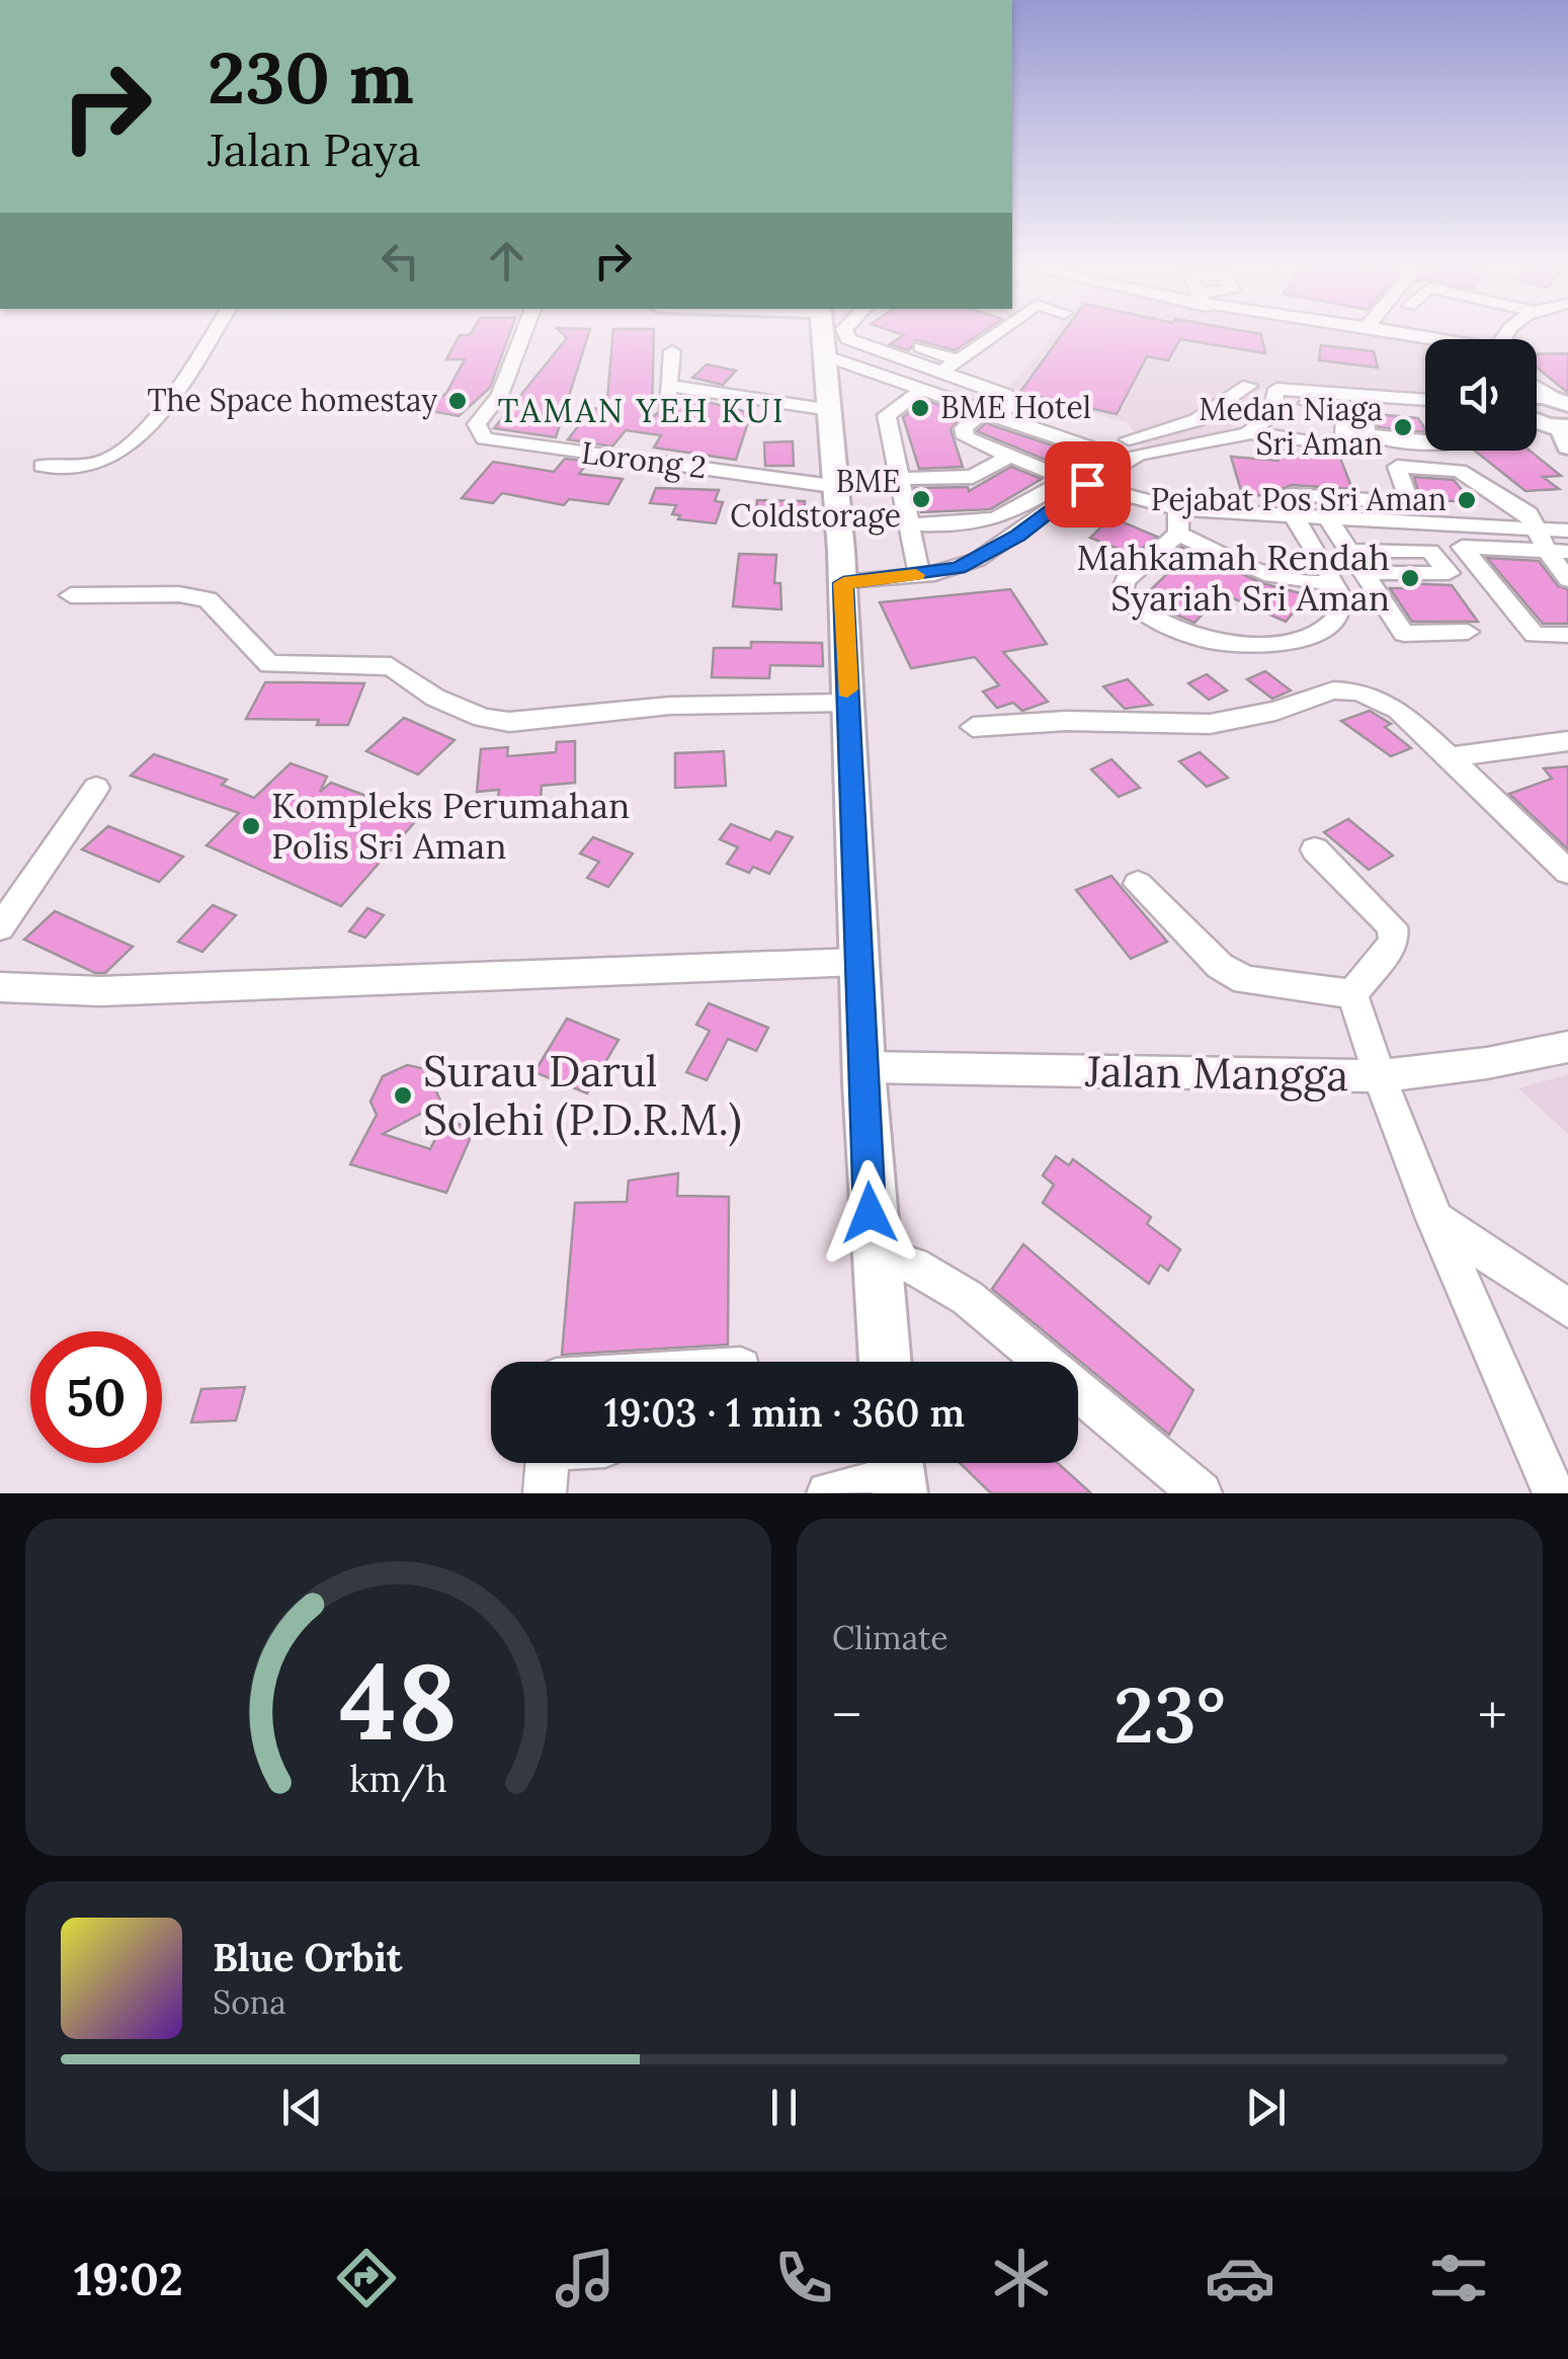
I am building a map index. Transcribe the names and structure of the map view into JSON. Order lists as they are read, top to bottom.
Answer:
{
  "streets": {
    "street": ["Lorong 2", "Jalan Mangga"]
  },
  "districts": ["TAMAN YEH KUI"],
  "places": [
    "The Space homestay",
    "BME Hotel",
    "Medan Niaga Sri Aman",
    "BME Coldstorage",
    "Pejabat Pos Sri Aman",
    "Mahkamah Rendah Syariah Sri Aman",
    "Kompleks Perumahan Polis Sri Aman",
    "Surau Darul Solehi (P.D.R.M.)"
  ],
  "page": {
    "turn": ["230 m", "Jalan Paya"],
    "limit": "50",
    "trip": "19:03 · 1 min · 360 m",
    "tile": "Climate",
    "heat": ["−", "23°", "+"],
    "song": ["Blue Orbit", "Sona"],
    "tabs": "19:02",
    "gauge": ["48", "km/h"]
  }
}
